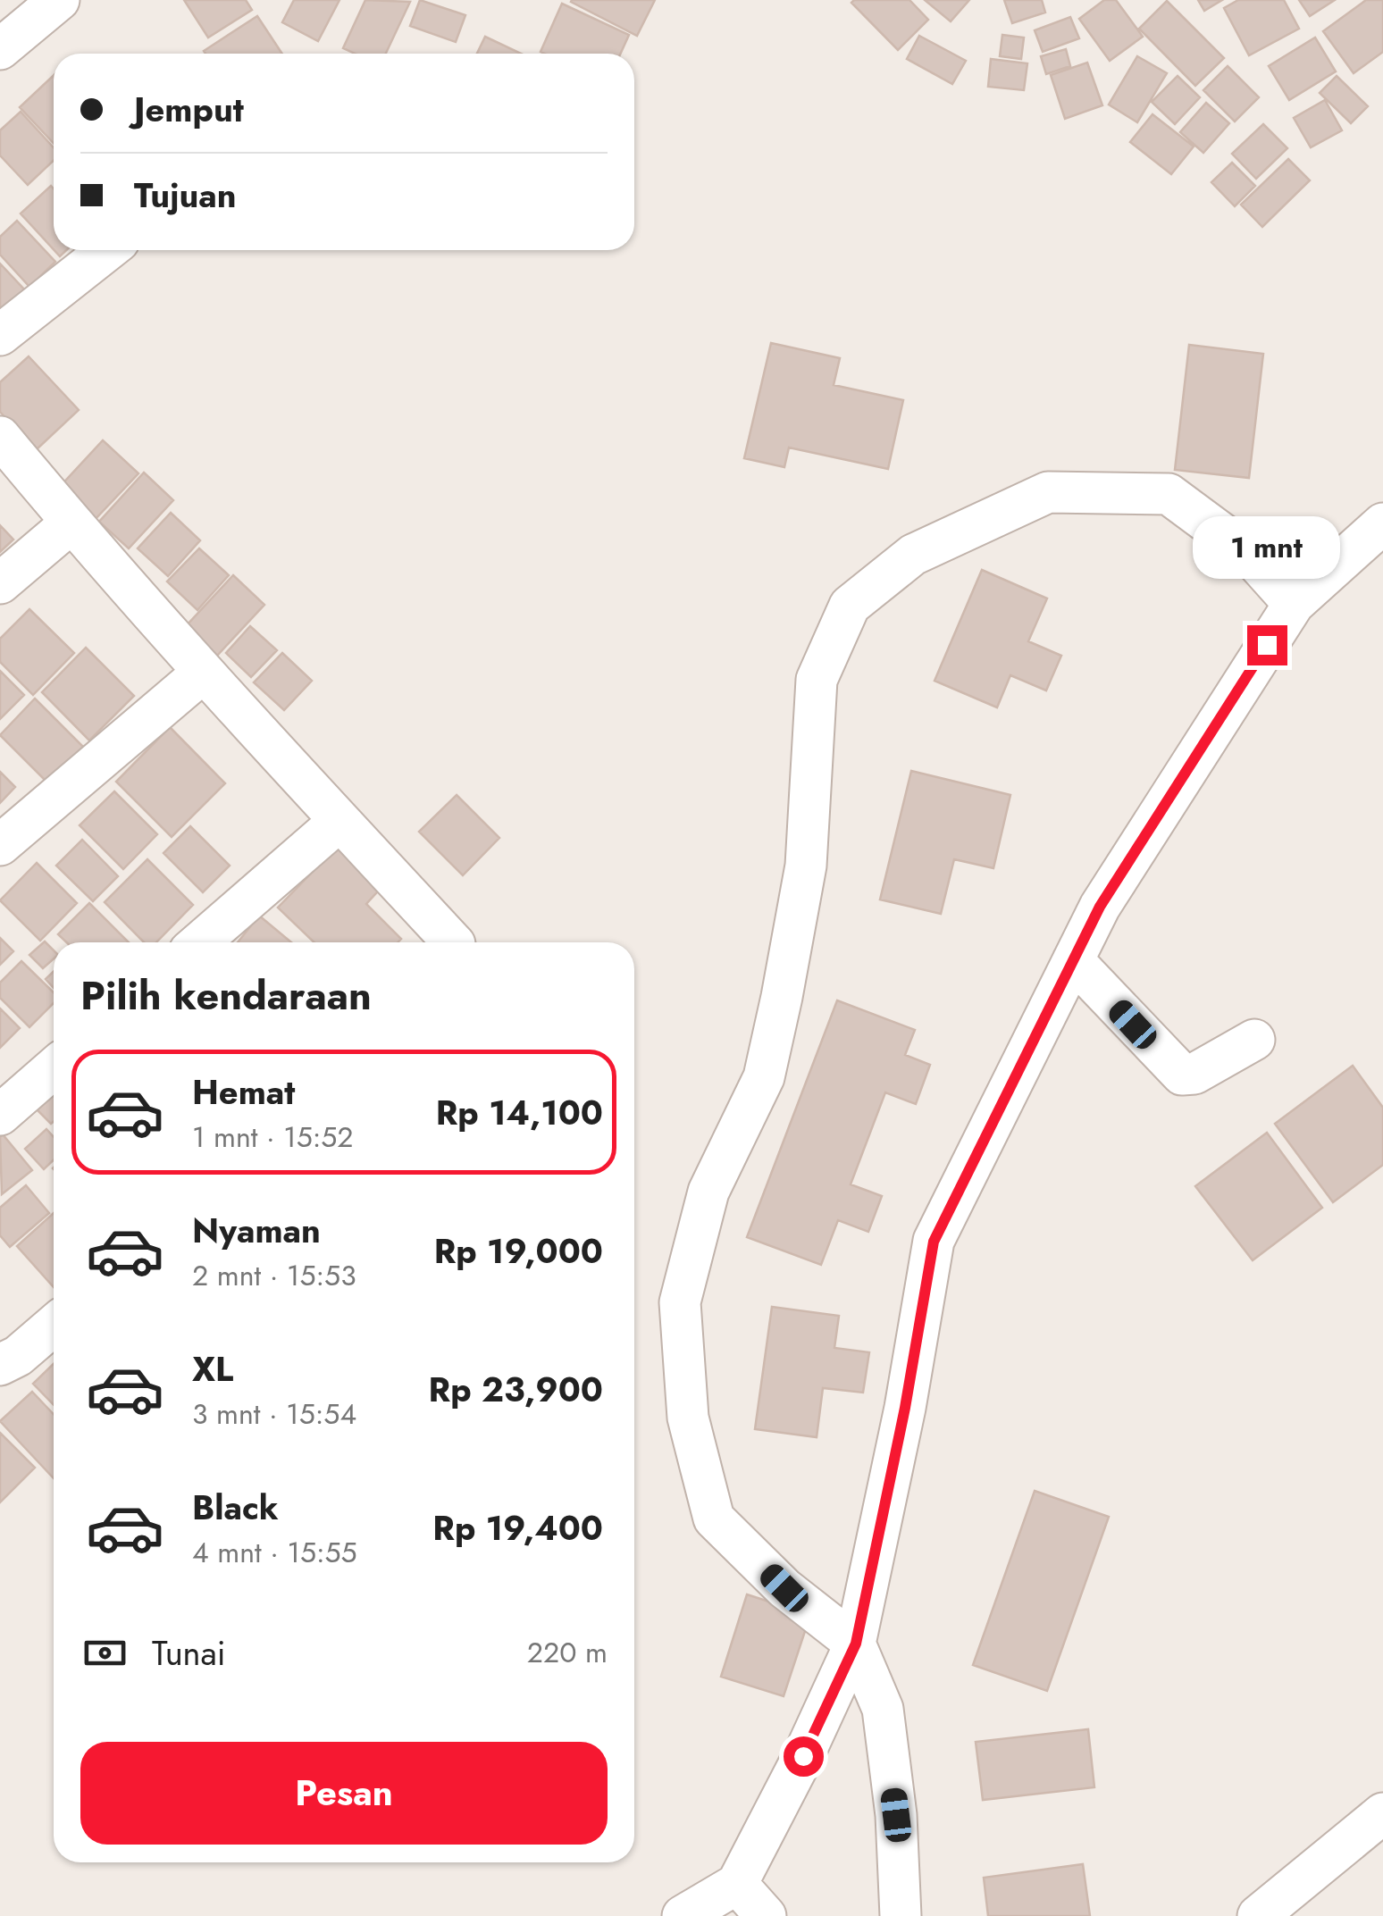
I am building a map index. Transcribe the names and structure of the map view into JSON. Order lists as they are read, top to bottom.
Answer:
{
  "page": {
    "banner": ["Jemput", "Tujuan"],
    "bubble": "1 mnt",
    "heading": "Pilih kendaraan",
    "list": [
      {
        "name": "Hemat",
        "note": "1 mnt · 15:52",
        "value": "Rp 14,100"
      },
      {
        "name": "Nyaman",
        "note": "2 mnt · 15:53",
        "value": "Rp 19,000"
      },
      {
        "name": "XL",
        "note": "3 mnt · 15:54",
        "value": "Rp 23,900"
      },
      {
        "name": "Black",
        "note": "4 mnt · 15:55",
        "value": "Rp 19,400"
      }
    ],
    "pay": ["Tunai", "220 m"],
    "buttons": "Pesan"
  }
}
